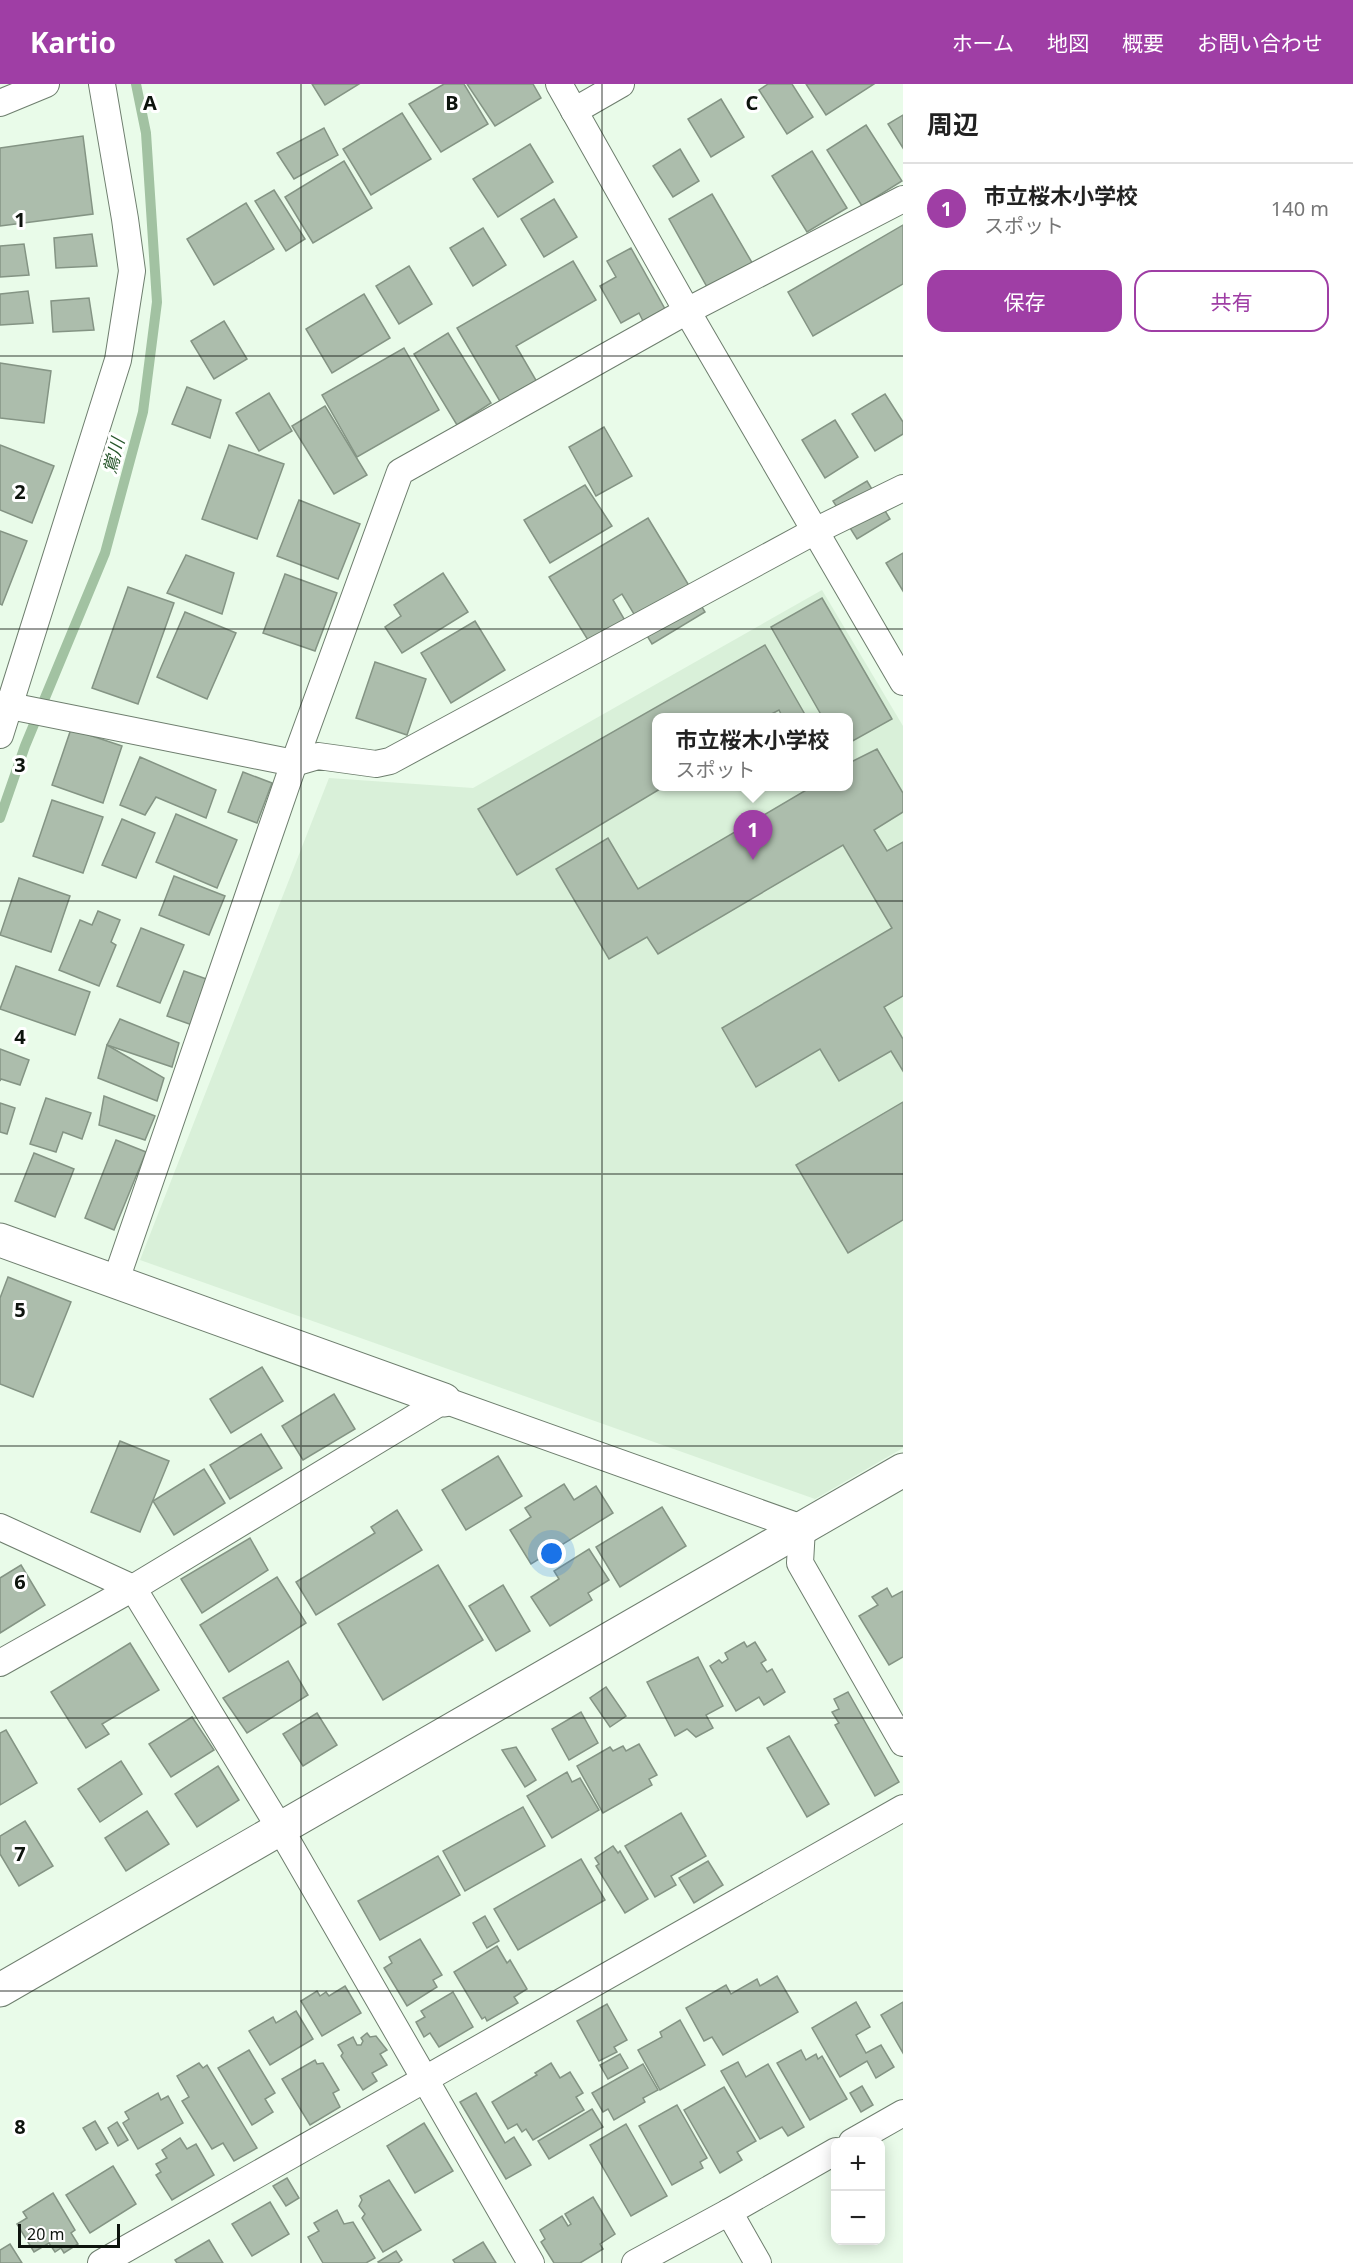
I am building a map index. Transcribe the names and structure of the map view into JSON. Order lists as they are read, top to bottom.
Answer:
{
  "water": ["鴬川"],
  "scale_bar": "20 m",
  "page": {
    "header": "Kartio",
    "nav": [
      "ホーム",
      "地図",
      "概要",
      "お問い合わせ"
    ],
    "heading": "周辺",
    "list": [
      {
        "mark": "1",
        "name": "市立桜木小学校",
        "note": "スポット",
        "value": "140 m"
      }
    ],
    "buttons": ["保存", "共有"],
    "popup": ["市立桜木小学校", "スポット"],
    "pins": "1",
    "map_buttons": ["+", "−"],
    "scale": "20 m"
  },
  "grid": {
    "columns": ["A", "B", "C"],
    "rows": [
      "1",
      "2",
      "3",
      "4",
      "5",
      "6",
      "7",
      "8"
    ]
  }
}
